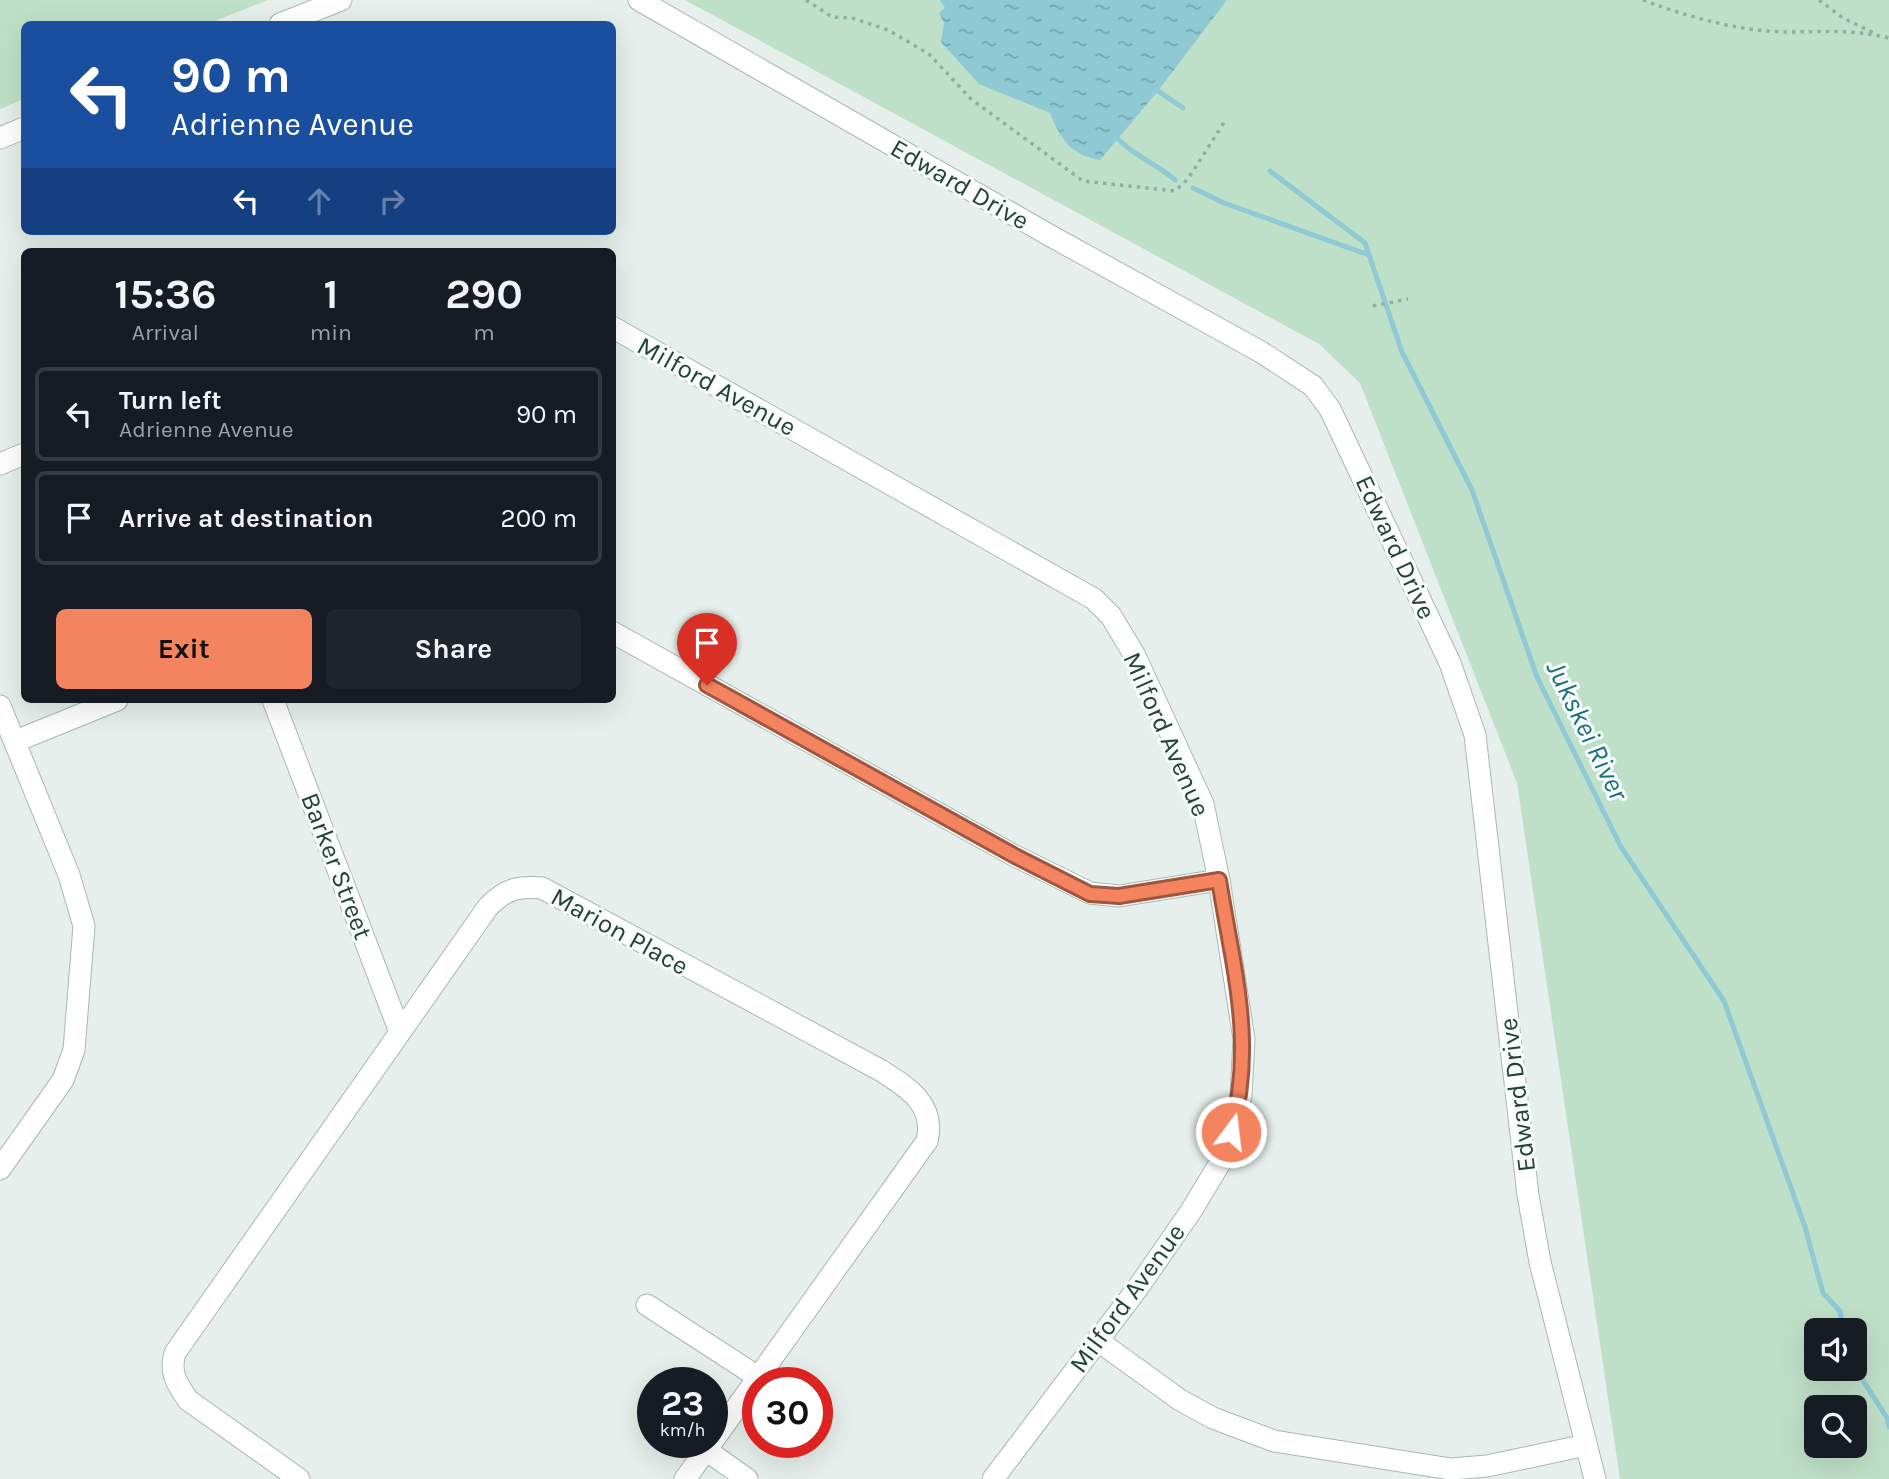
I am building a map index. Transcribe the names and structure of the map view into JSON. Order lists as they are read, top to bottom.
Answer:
{
  "streets": {
    "street": [
      "Edward Drive",
      "Milford Avenue",
      "Barker Street",
      "Marion Place"
    ]
  },
  "crossings": [
    ["Barker Street", "Marion Place"]
  ],
  "water": ["Jukskei River"],
  "page": {
    "turn": ["90 m", "Adrienne Avenue"],
    "eta": [
      "15:36",
      "Arrival",
      "1",
      "min",
      "290",
      "m"
    ],
    "list": [
      {
        "name": "Turn left",
        "note": "Adrienne Avenue",
        "value": "90 m"
      },
      {
        "name": "Arrive at destination",
        "value": "200 m"
      }
    ],
    "buttons": ["Exit", "Share"],
    "speed": "23 km/h",
    "limit": "30"
  }
}
